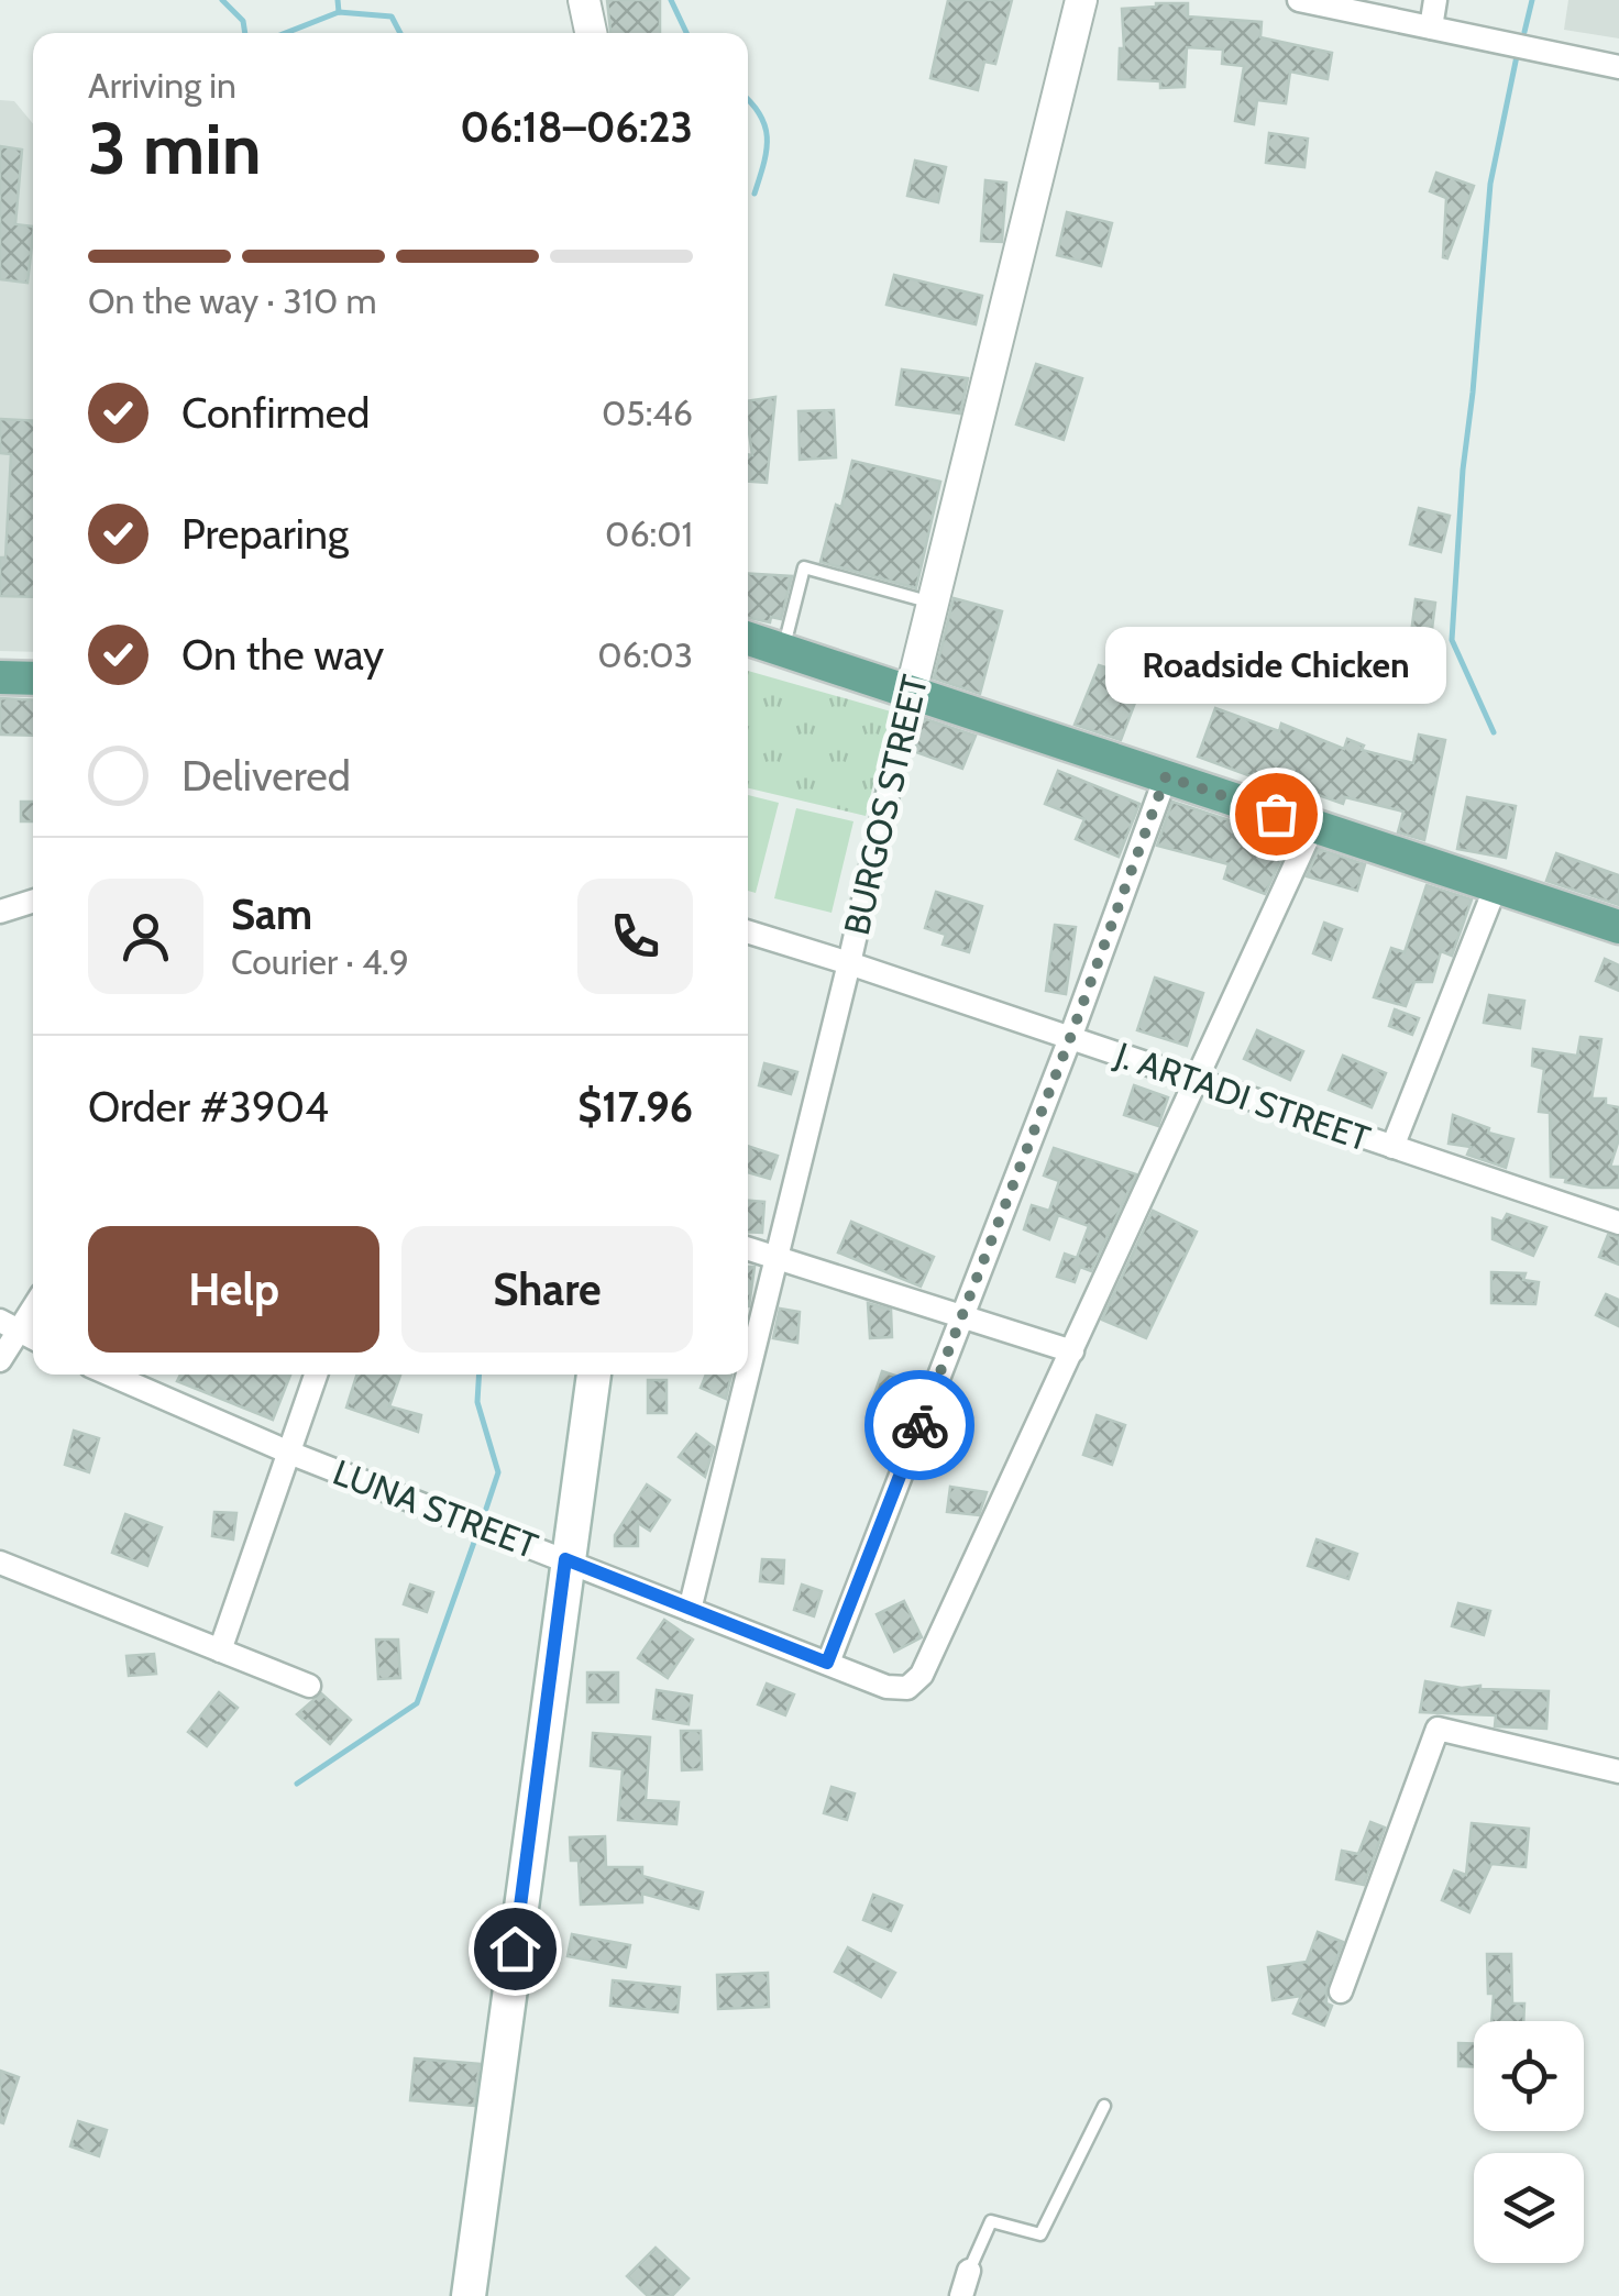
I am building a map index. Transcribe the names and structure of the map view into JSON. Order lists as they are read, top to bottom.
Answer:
{
  "streets": {
    "street": ["BURGOS STREET", "J. ARTADI STREET", "LUNA STREET"]
  },
  "crossings": [
    ["BURGOS STREET", "J. ARTADI STREET"],
    ["BURGOS STREET", "LUNA STREET"]
  ],
  "places": ["Roadside Chicken"],
  "page": {
    "heading": ["3 min", "Arriving in", "06:18–06:23"],
    "panel": [
      "Sam",
      "Courier · 4.9",
      "Order #3904",
      "$17.96"
    ],
    "bar": "On the way · 310 m",
    "list": [
      ["Confirmed", "05:46"],
      ["Preparing", "06:01"],
      ["On the way", "06:03"],
      "Delivered"
    ],
    "bubble": "Roadside Chicken",
    "buttons": ["Help", "Share"]
  }
}
